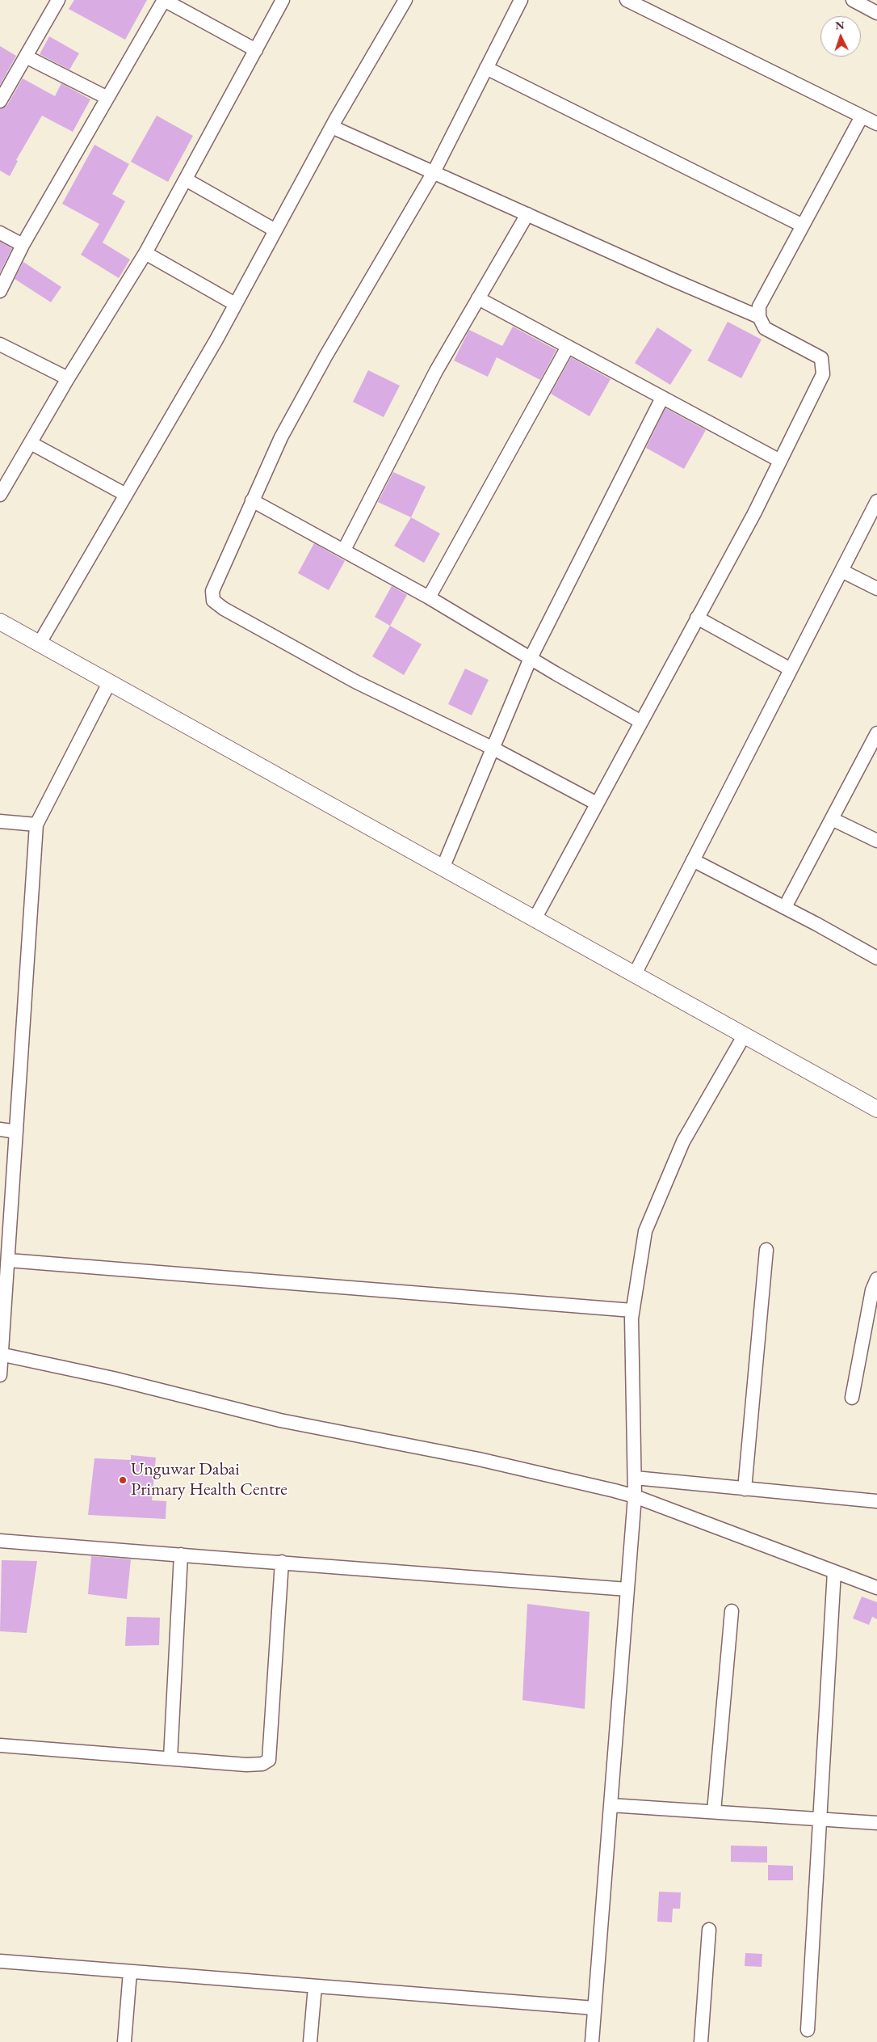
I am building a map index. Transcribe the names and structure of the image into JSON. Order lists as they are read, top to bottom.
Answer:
{
  "places": ["Unguwar Dabai Primary Health Centre"],
  "north": "top"
}
